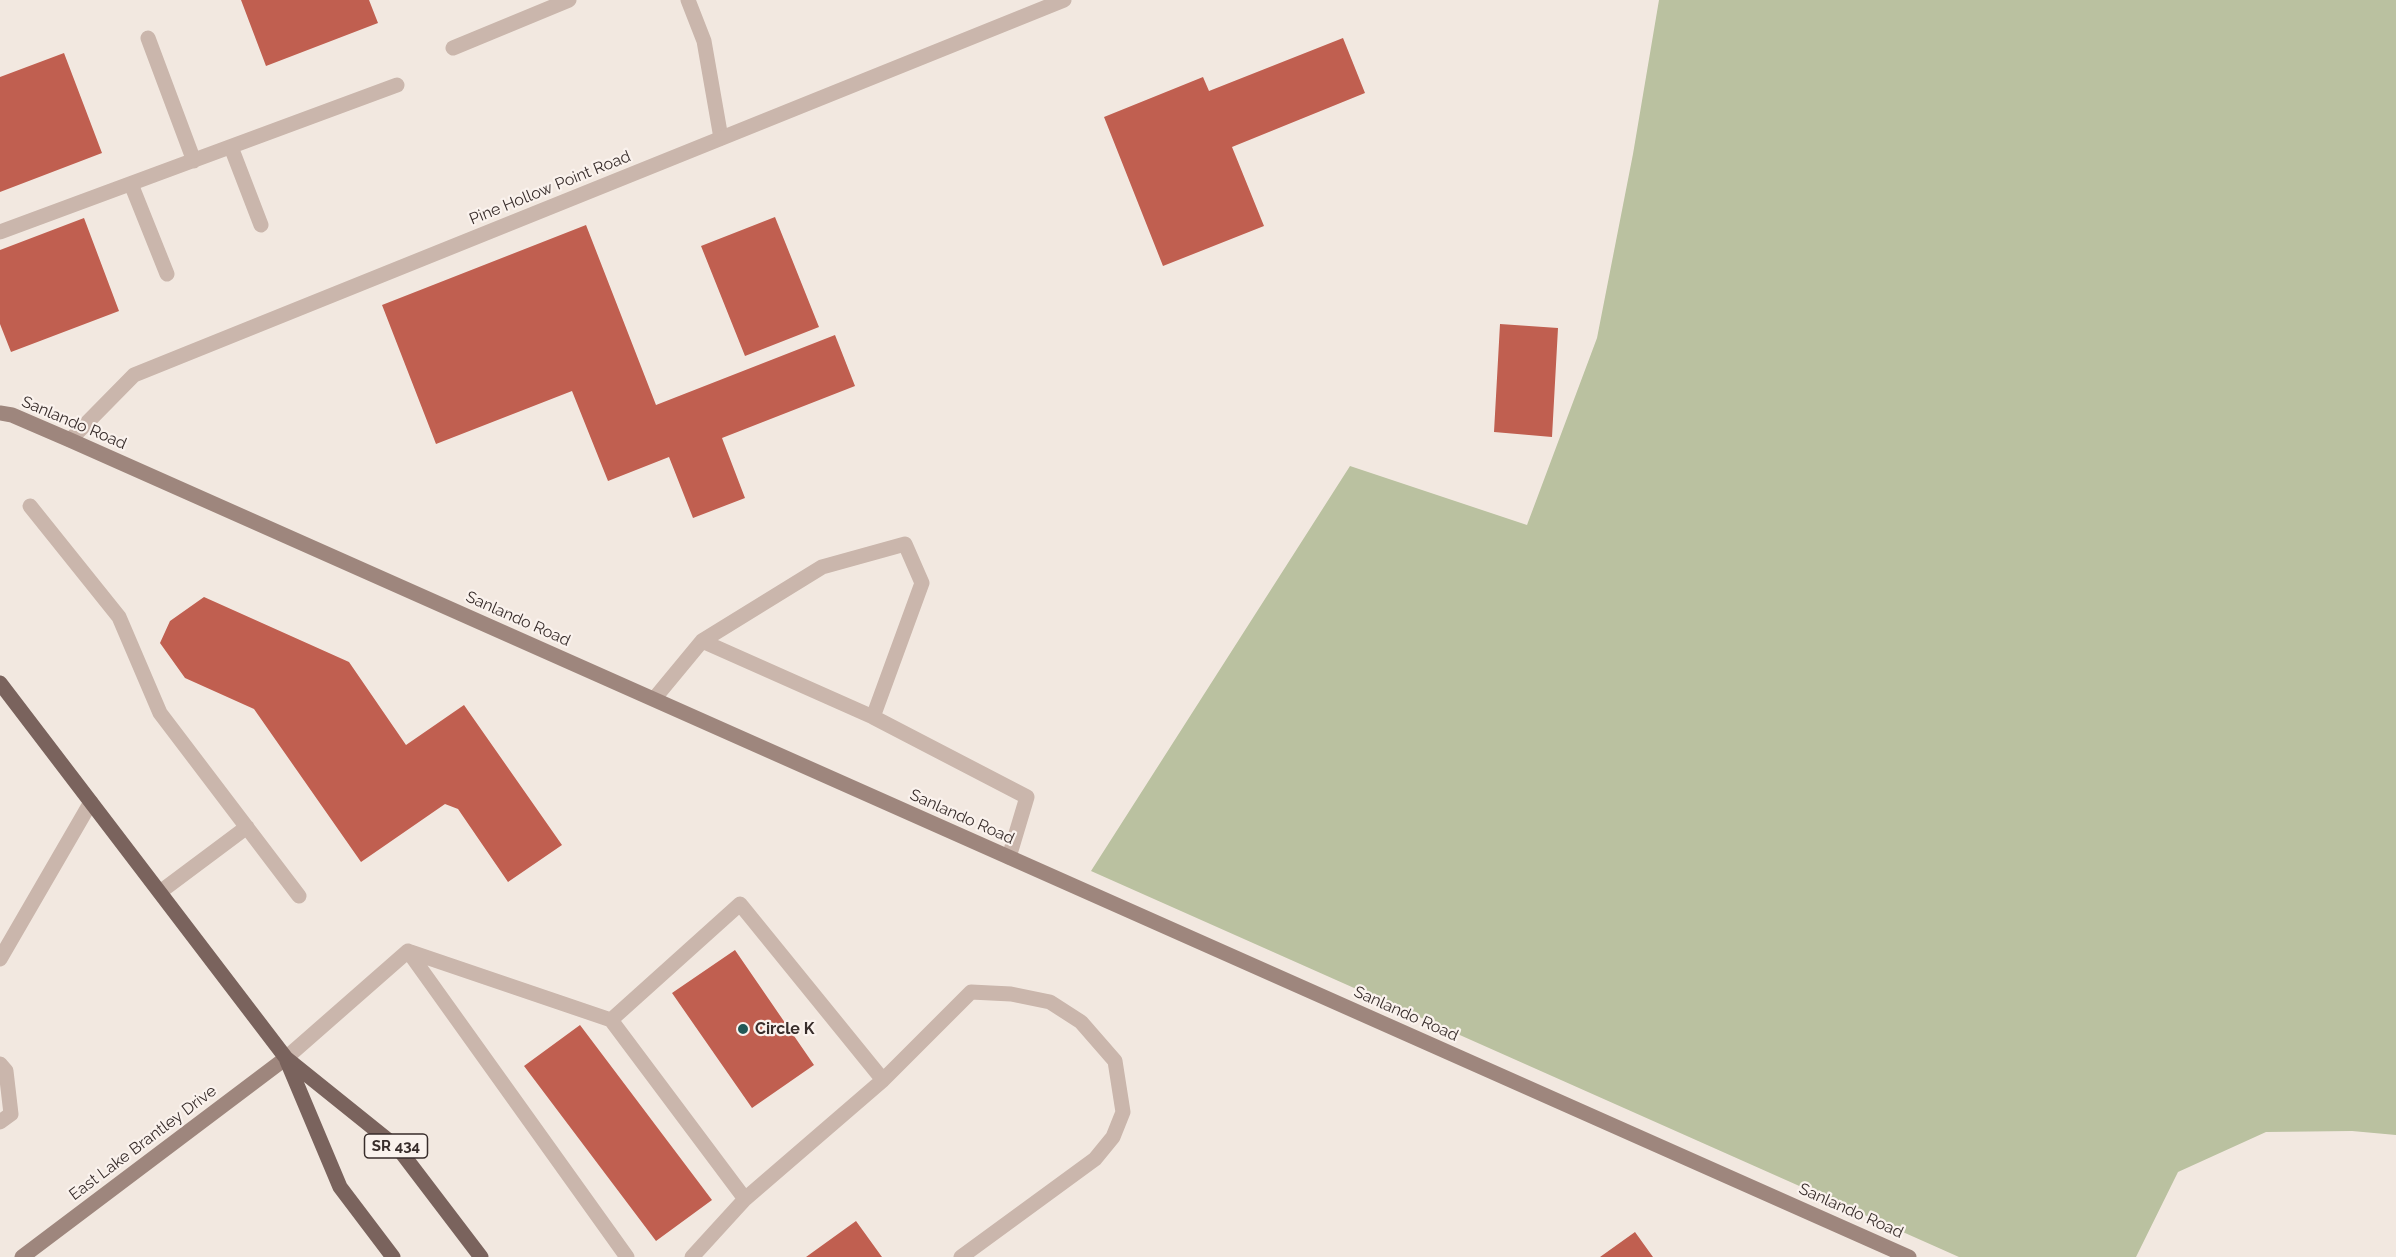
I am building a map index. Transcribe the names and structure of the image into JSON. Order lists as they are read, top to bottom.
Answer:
{
  "streets": {
    "main road": ["SR 434"],
    "street": ["Pine Hollow Point Road", "Sanlando Road", "East Lake Brantley Drive"]
  },
  "crossings": [
    ["Pine Hollow Point Road", "Sanlando Road"],
    ["East Lake Brantley Drive", "SR 434"]
  ],
  "places": ["Circle K"]
}
